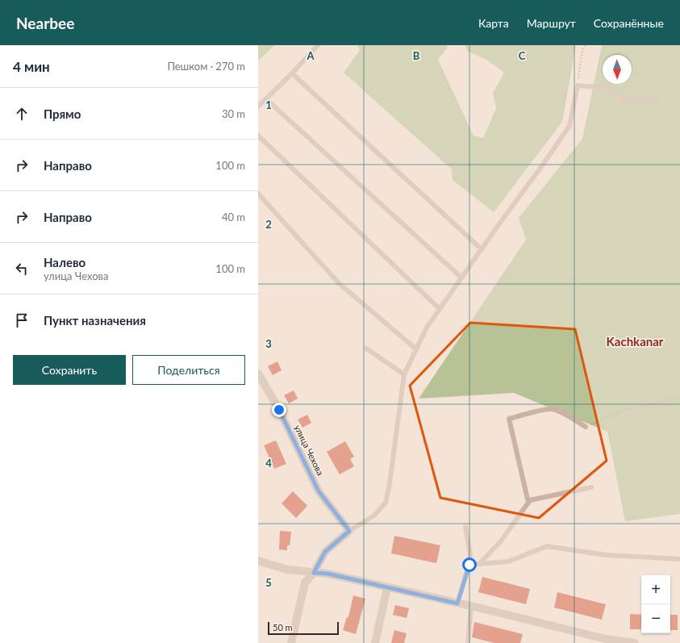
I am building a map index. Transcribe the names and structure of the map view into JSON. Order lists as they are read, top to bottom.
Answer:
{
  "streets": {
    "street": ["улица Чехова"]
  },
  "districts": ["Kachkanar"],
  "scale_bar": "50 m",
  "north": "bottom",
  "page": {
    "header": "Nearbee",
    "nav": ["Карта", "Маршрут", "Сохранённые"],
    "heading": ["4 мин", "Пешком · 270 m"],
    "list": [
      ["Прямо", "30 m"],
      ["Направо", "100 m"],
      ["Направо", "40 m"],
      ["Налево", "улица Чехова", "100 m"],
      "Пункт назначения"
    ],
    "buttons": ["Сохранить", "Поделиться"],
    "map_buttons": ["+", "−"],
    "scale": "50 m"
  },
  "grid": {
    "columns": ["A", "B", "C"],
    "rows": [
      "1",
      "2",
      "3",
      "4",
      "5"
    ]
  }
}
